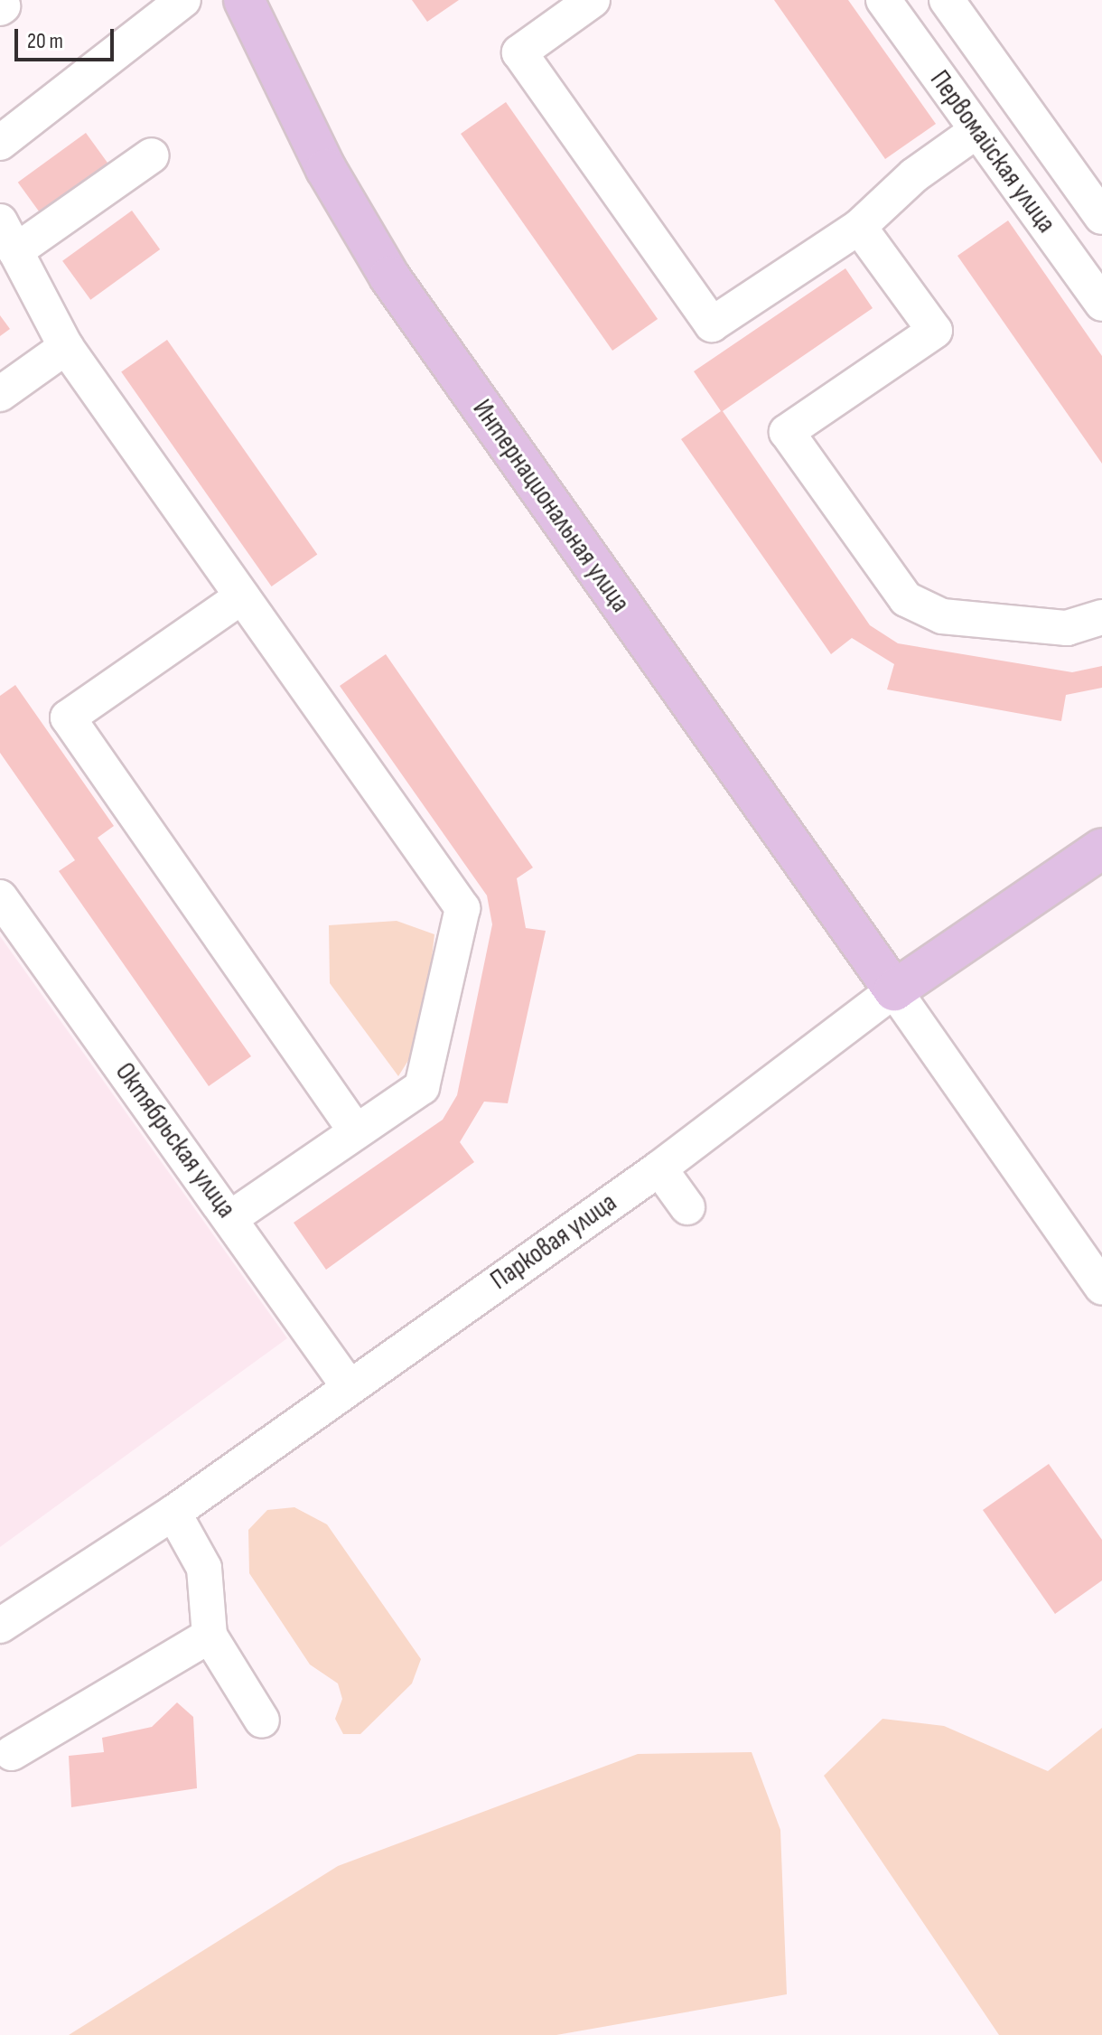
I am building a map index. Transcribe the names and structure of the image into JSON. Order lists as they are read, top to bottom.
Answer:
{
  "streets": {
    "main road": ["Интернациональная улица", "Парковая улица"],
    "street": ["Первомайская улица", "Октябрьская улица"]
  },
  "crossings": [
    ["Интернациональная улица", "Парковая улица"],
    ["Октябрьская улица", "Парковая улица"]
  ],
  "scale_bar": "20 m"
}
